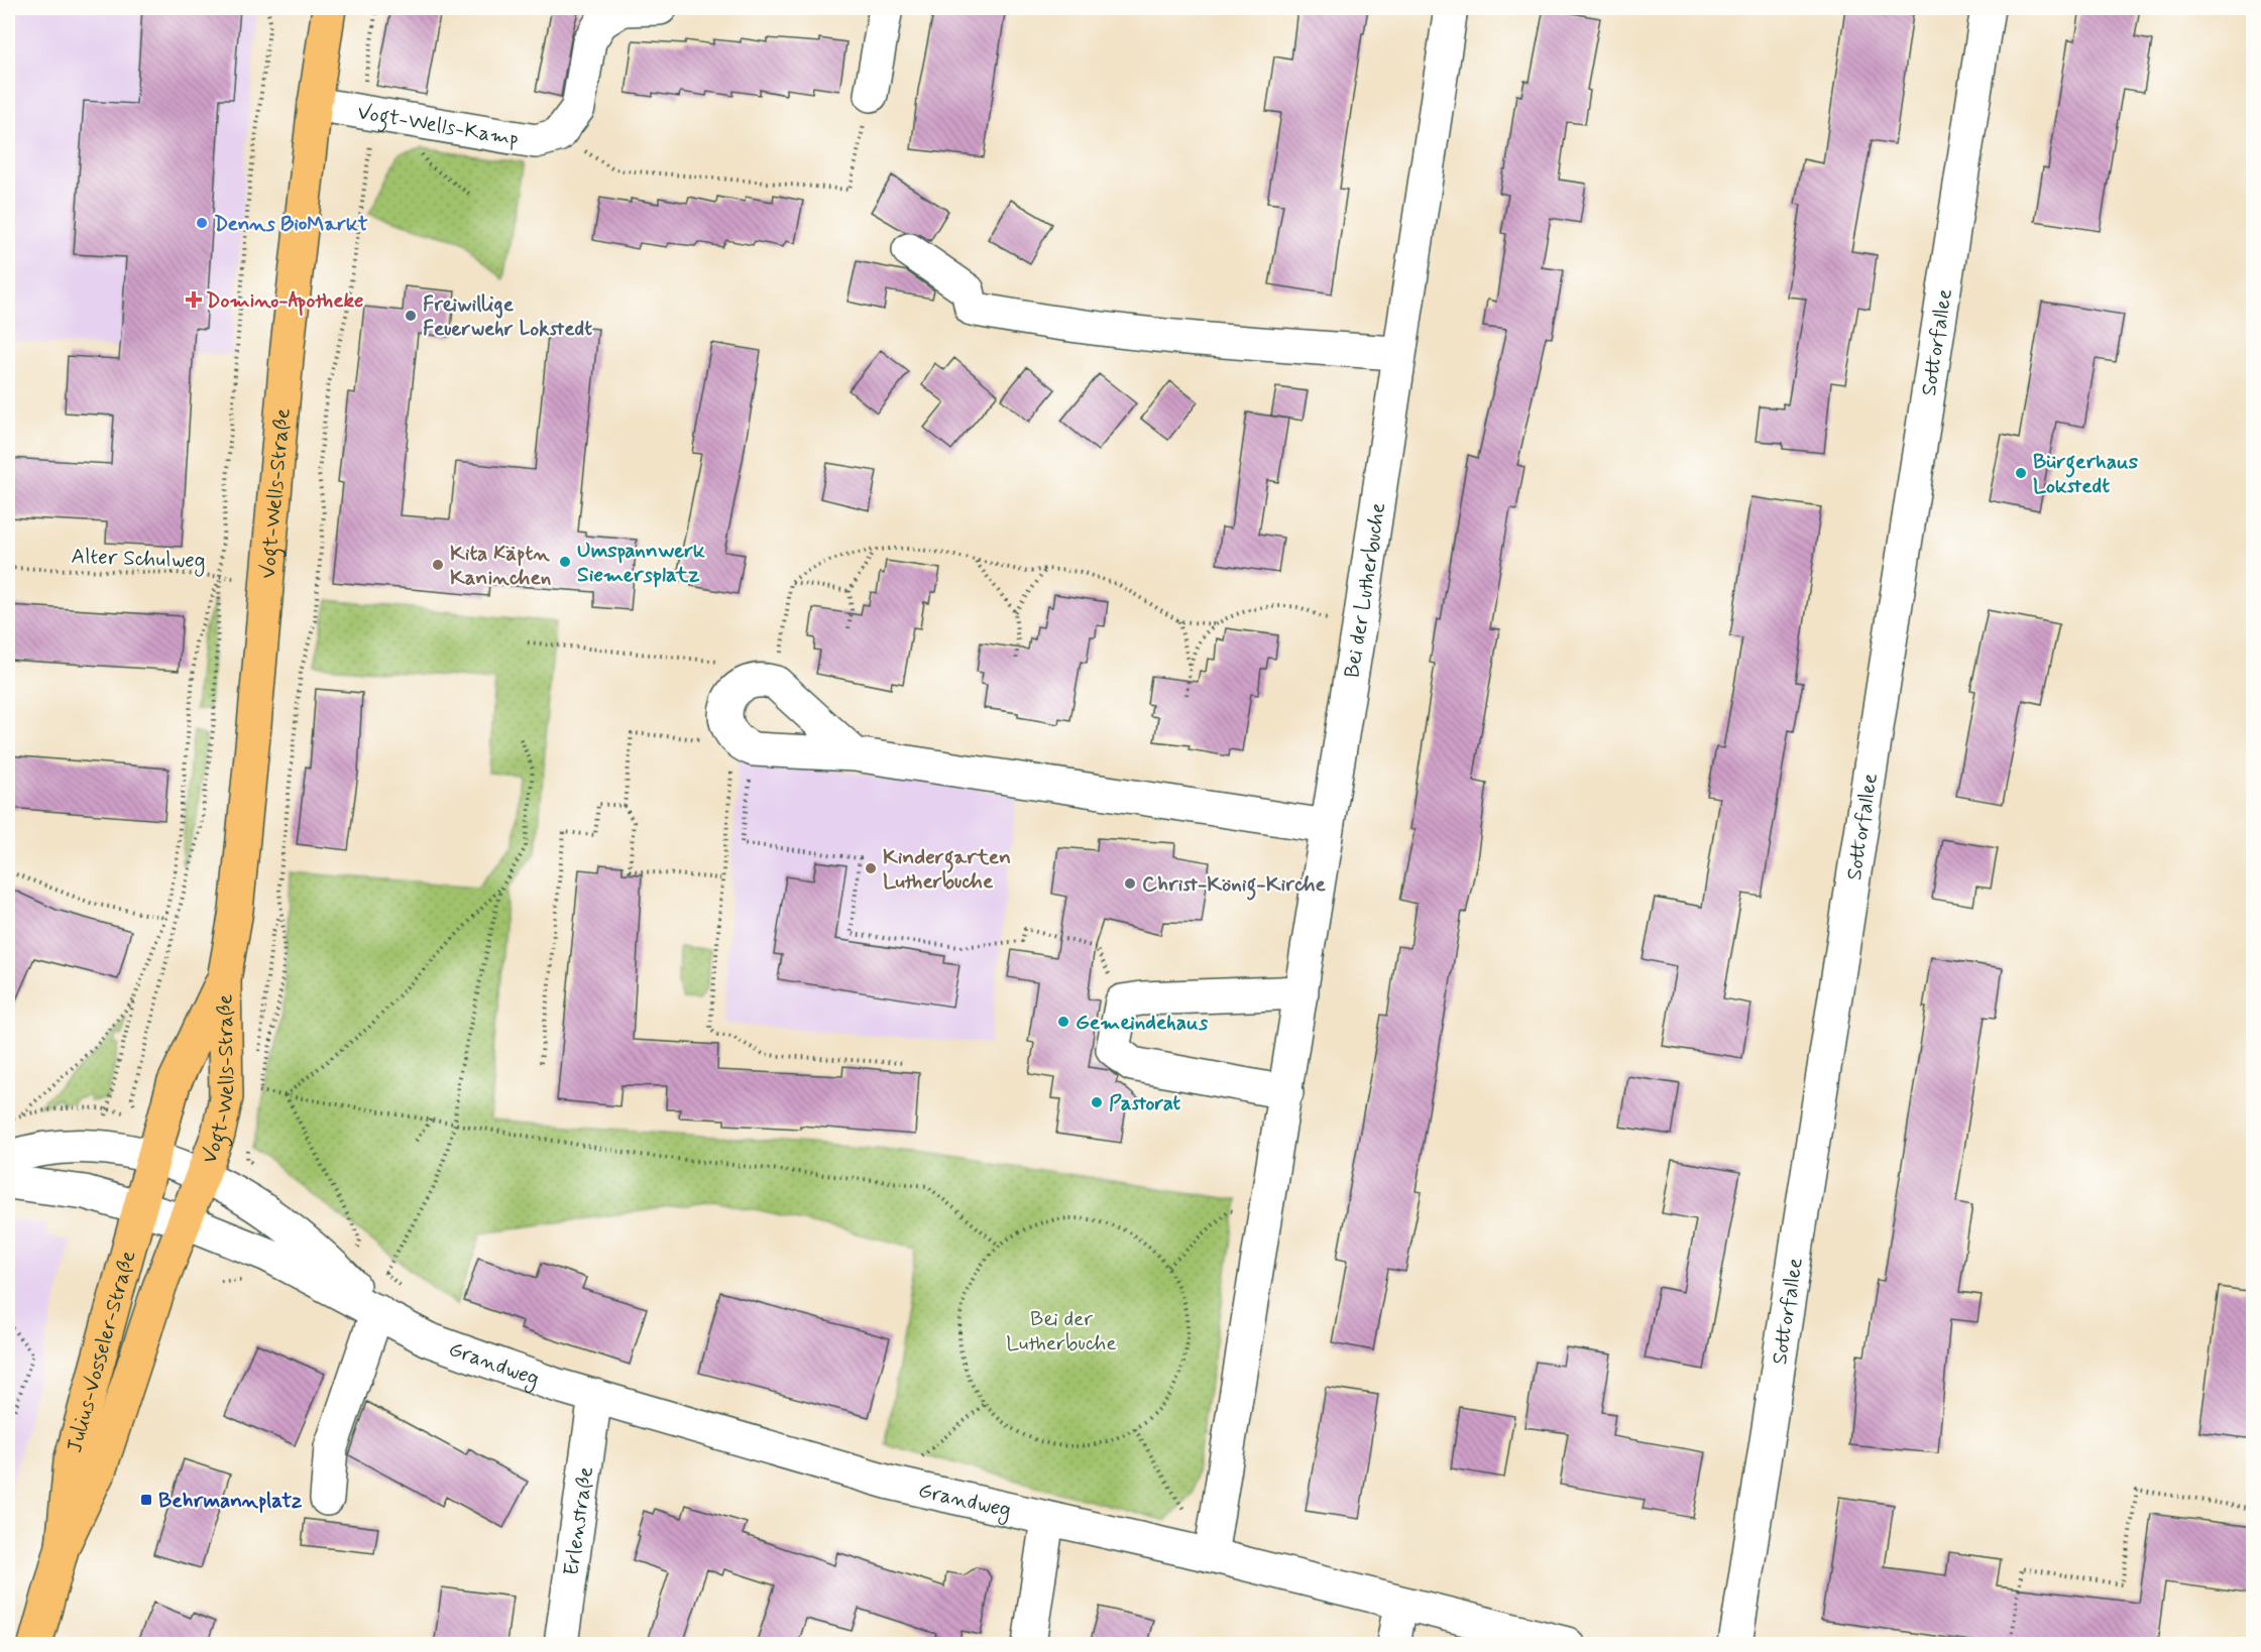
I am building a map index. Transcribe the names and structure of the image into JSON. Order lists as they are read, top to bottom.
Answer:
{
  "streets": {
    "main road": ["Vogt-Wells-Straße", "Julius-Vosseler-Straße"],
    "street": [
      "Vogt-Wells-Kamp",
      "Sottorfallee",
      "Bei der Lutherbuche",
      "Grandweg",
      "Erlenstraße"
    ],
    "path": ["Alter Schulweg"]
  },
  "crossings": [
    ["Vogt-Wells-Kamp", "Vogt-Wells-Straße"],
    ["Vogt-Wells-Straße", "Alter Schulweg"],
    ["Vogt-Wells-Straße", "Julius-Vosseler-Straße"],
    ["Vogt-Wells-Straße", "Grandweg"],
    ["Bei der Lutherbuche", "Grandweg"],
    ["Julius-Vosseler-Straße", "Grandweg"],
    ["Grandweg", "Erlenstraße"]
  ],
  "parks": ["Bei der Lutherbuche"],
  "places": {
    "other": [
      "Denns BioMarkt",
      "Freiwillige Feuerwehr Lokstedt",
      "Bürgerhaus Lokstedt",
      "Umspannwerk Siemersplatz",
      "Kita Käptn Kaninchen",
      "Kindergarten Lutherbuche",
      "Christ-König-Kirche",
      "Gemeindehaus",
      "Pastorat"
    ],
    "health": ["Domino-Apotheke"],
    "transit": ["Behrmannplatz"]
  }
}
